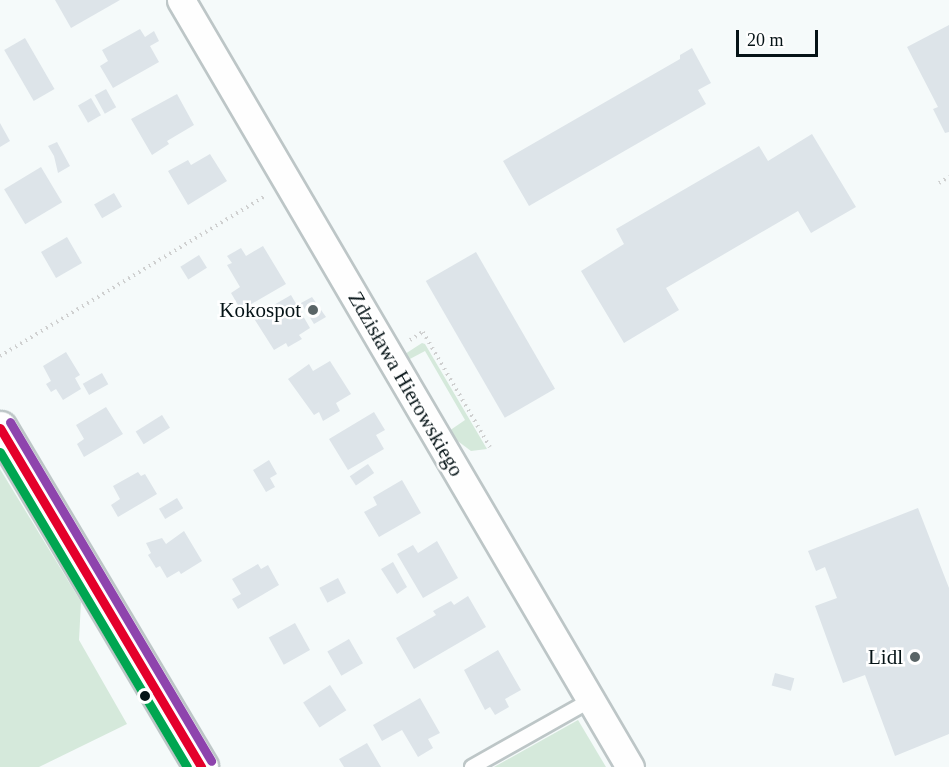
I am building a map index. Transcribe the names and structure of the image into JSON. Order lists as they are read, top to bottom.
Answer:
{
  "streets": {
    "street": ["Zdzisława Hierowskiego"]
  },
  "places": ["Kokospot", "Lidl"],
  "scale_bar": "20 m"
}
